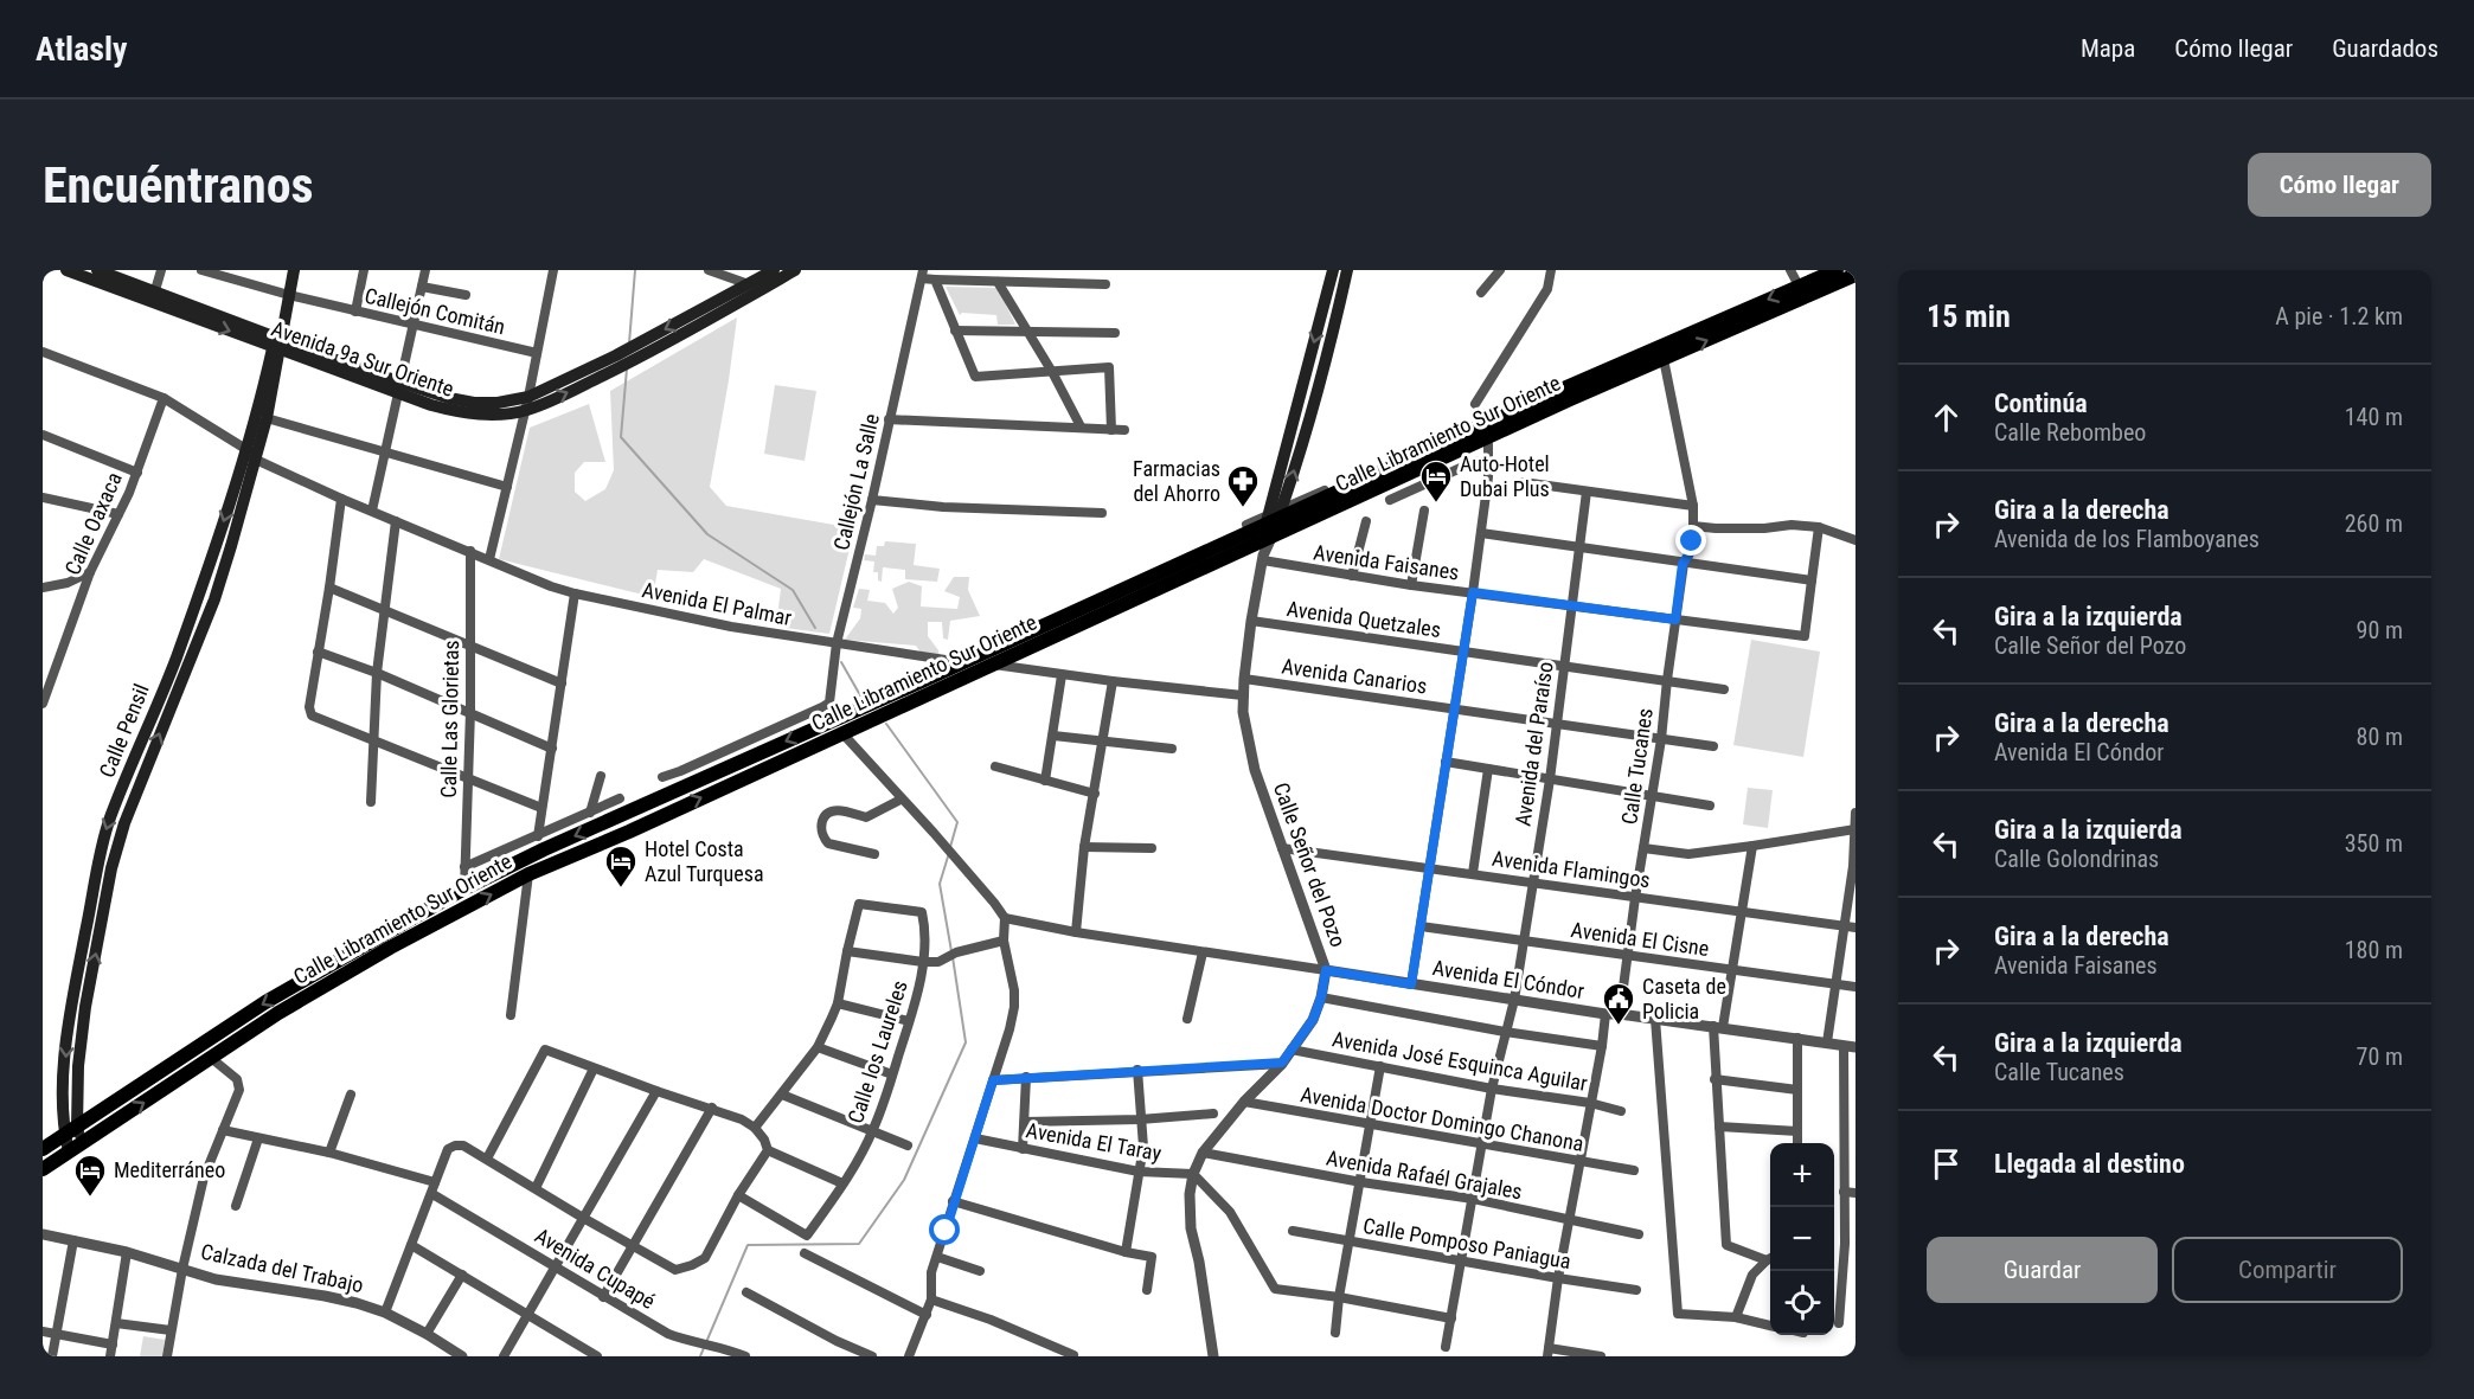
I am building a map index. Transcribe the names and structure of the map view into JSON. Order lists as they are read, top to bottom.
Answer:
{
  "streets": {
    "main road": ["Avenida 9a Sur Oriente", "Calle Libramiento Sur Oriente", "Calle Pensil"],
    "street": [
      "Callejón Comitán",
      "Callejón La Salle",
      "Calle Oaxaca",
      "Avenida Faisanes",
      "Avenida El Palmar",
      "Avenida Quetzales",
      "Avenida Canarios",
      "Calle Las Glorietas",
      "Avenida del Paraíso",
      "Calle Tucanes",
      "Calle Señor del Pozo",
      "Avenida Flamingos",
      "Avenida El Cisne",
      "Avenida El Cóndor",
      "Calle los Laureles",
      "Avenida José Esquinca Aguilar",
      "Avenida Doctor Domingo Chanona",
      "Avenida El Taray",
      "Avenida Rafaél Grajales",
      "Calle Pomposo Paniagua",
      "Calzada del Trabajo",
      "Avenida Cupapé"
    ]
  },
  "crossings": [
    ["Callejón Comitán", "Calle Pensil"],
    ["Avenida 9a Sur Oriente", "Calle Pensil"],
    ["Calle Libramiento Sur Oriente", "Avenida El Palmar"],
    ["Calle Libramiento Sur Oriente", "Calle Las Glorietas"],
    ["Calle Libramiento Sur Oriente", "Calle Pensil"],
    ["Calle Libramiento Sur Oriente", "Calle Tucanes"],
    ["Callejón La Salle", "Avenida El Palmar"],
    ["Calle Oaxaca", "Avenida El Palmar"],
    ["Avenida Faisanes", "Avenida del Paraíso"],
    ["Avenida Faisanes", "Calle Tucanes"],
    ["Avenida Faisanes", "Calle Señor del Pozo"],
    ["Avenida El Palmar", "Calle Las Glorietas"],
    ["Avenida El Palmar", "Calle Pensil"],
    ["Avenida Quetzales", "Avenida del Paraíso"],
    ["Avenida Quetzales", "Calle Tucanes"],
    ["Avenida Quetzales", "Calle Señor del Pozo"],
    ["Avenida Canarios", "Avenida del Paraíso"],
    ["Avenida Canarios", "Calle Tucanes"],
    ["Avenida Canarios", "Calle Señor del Pozo"],
    ["Avenida del Paraíso", "Avenida Flamingos"],
    ["Avenida del Paraíso", "Avenida El Cisne"],
    ["Avenida del Paraíso", "Avenida El Cóndor"],
    ["Avenida del Paraíso", "Avenida José Esquinca Aguilar"],
    ["Avenida del Paraíso", "Avenida Doctor Domingo Chanona"],
    ["Avenida del Paraíso", "Avenida Rafaél Grajales"],
    ["Avenida del Paraíso", "Calle Pomposo Paniagua"],
    ["Calle Tucanes", "Avenida Flamingos"],
    ["Calle Tucanes", "Avenida El Cisne"],
    ["Calle Tucanes", "Avenida El Cóndor"],
    ["Calle Señor del Pozo", "Avenida Flamingos"],
    ["Calle Señor del Pozo", "Avenida El Cóndor"],
    ["Calle Señor del Pozo", "Avenida José Esquinca Aguilar"],
    ["Calle Señor del Pozo", "Avenida Doctor Domingo Chanona"],
    ["Calle Señor del Pozo", "Avenida El Taray"],
    ["Calle Señor del Pozo", "Avenida Rafaél Grajales"]
  ],
  "places": {
    "hotel": ["Auto-Hotel Dubai Plus", "Hotel Costa Azul Turquesa", "Mediterráneo"],
    "pharmacy": ["Farmacias del Ahorro"],
    "public building": ["Caseta de Policia"]
  },
  "page": {
    "header": "Atlasly",
    "nav": ["Mapa", "Cómo llegar", "Guardados"],
    "buttons": [
      "Cómo llegar",
      ["Guardar", "Compartir"]
    ],
    "title": "Encuéntranos",
    "heading": ["15 min", "A pie · 1.2 km"],
    "list": [
      ["Continúa", "Calle Rebombeo", "140 m"],
      ["Gira a la derecha", "Avenida de los Flamboyanes", "260 m"],
      ["Gira a la izquierda", "Calle Señor del Pozo", "90 m"],
      ["Gira a la derecha", "Avenida El Cóndor", "80 m"],
      ["Gira a la izquierda", "Calle Golondrinas", "350 m"],
      ["Gira a la derecha", "Avenida Faisanes", "180 m"],
      ["Gira a la izquierda", "Calle Tucanes", "70 m"],
      "Llegada al destino"
    ],
    "map_buttons": ["+", "−"]
  }
}
